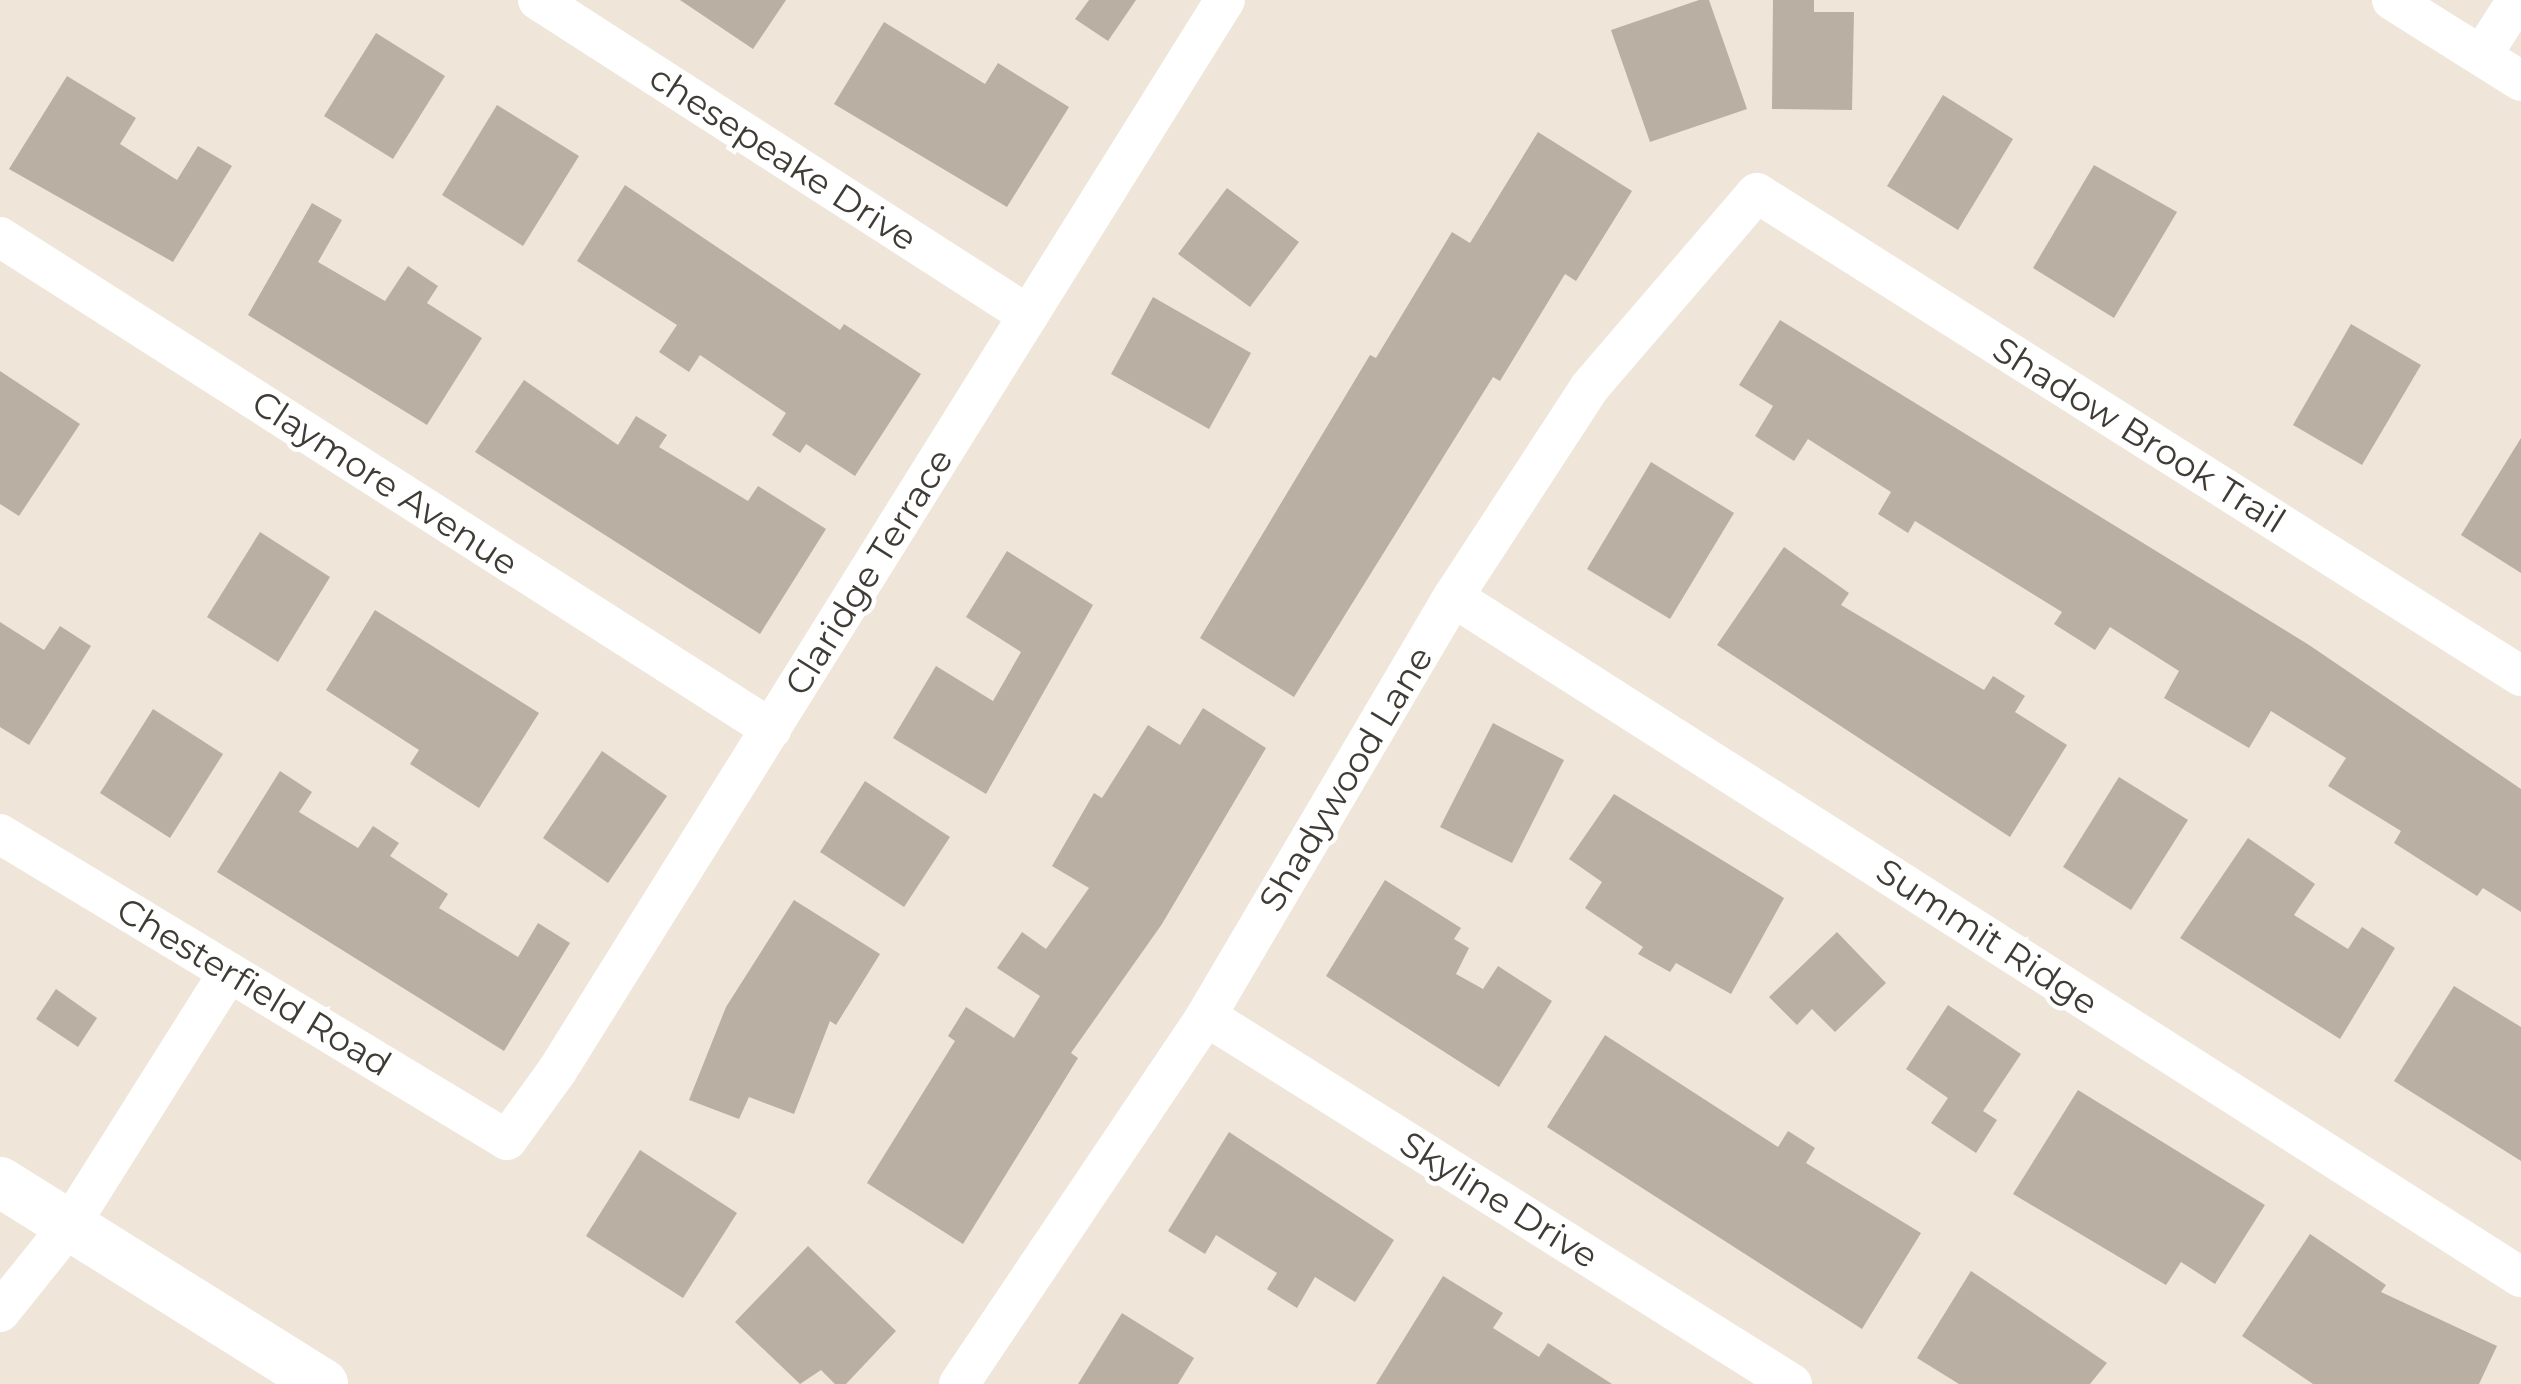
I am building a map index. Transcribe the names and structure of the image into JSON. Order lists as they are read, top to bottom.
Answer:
{
  "streets": {
    "street": [
      "chesepeake Drive",
      "Shadow Brook Trail",
      "Claymore Avenue",
      "Claridge Terrace",
      "Shadywood Lane",
      "Summit Ridge",
      "Chesterfield Road",
      "Skyline Drive"
    ]
  },
  "crossings": [
    ["chesepeake Drive", "Claridge Terrace"],
    ["Shadow Brook Trail", "Shadywood Lane"],
    ["Claymore Avenue", "Claridge Terrace"],
    ["Claridge Terrace", "Chesterfield Road"],
    ["Shadywood Lane", "Summit Ridge"],
    ["Shadywood Lane", "Skyline Drive"]
  ]
}
